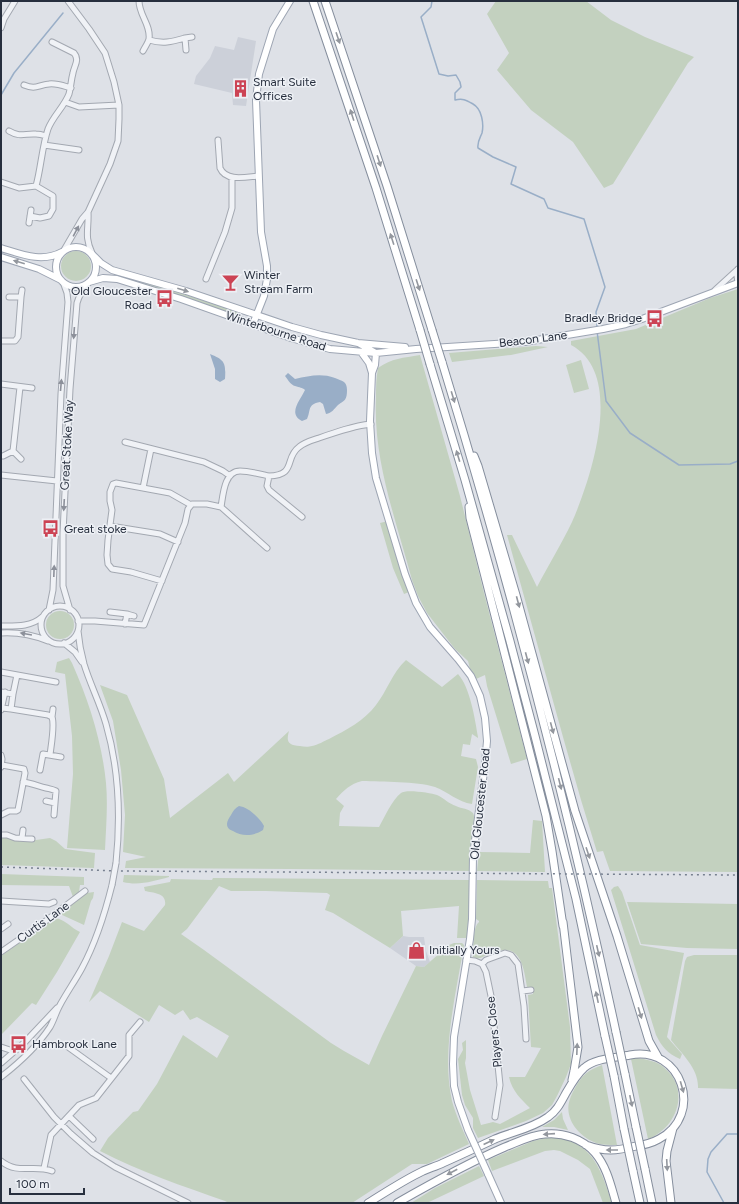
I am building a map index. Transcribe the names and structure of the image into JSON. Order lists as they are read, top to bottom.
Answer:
{
  "streets": {
    "main road": ["Winterbourne Road", "Beacon Lane", "Old Gloucester Road"],
    "street": ["Great Stoke Way", "Curtis Lane", "Players Close"]
  },
  "crossings": [
    ["Winterbourne Road", "Beacon Lane"],
    ["Winterbourne Road", "Great Stoke Way"],
    ["Winterbourne Road", "Old Gloucester Road"]
  ],
  "places": {
    "building": ["Smart Suite Offices"],
    "bar": ["Winter Stream Farm"],
    "bus stop": [
      "Old Gloucester Road",
      "Bradley Bridge",
      "Great stoke",
      "Hambrook Lane"
    ],
    "shop": ["Initially Yours"]
  },
  "scale_bar": "100 m"
}
